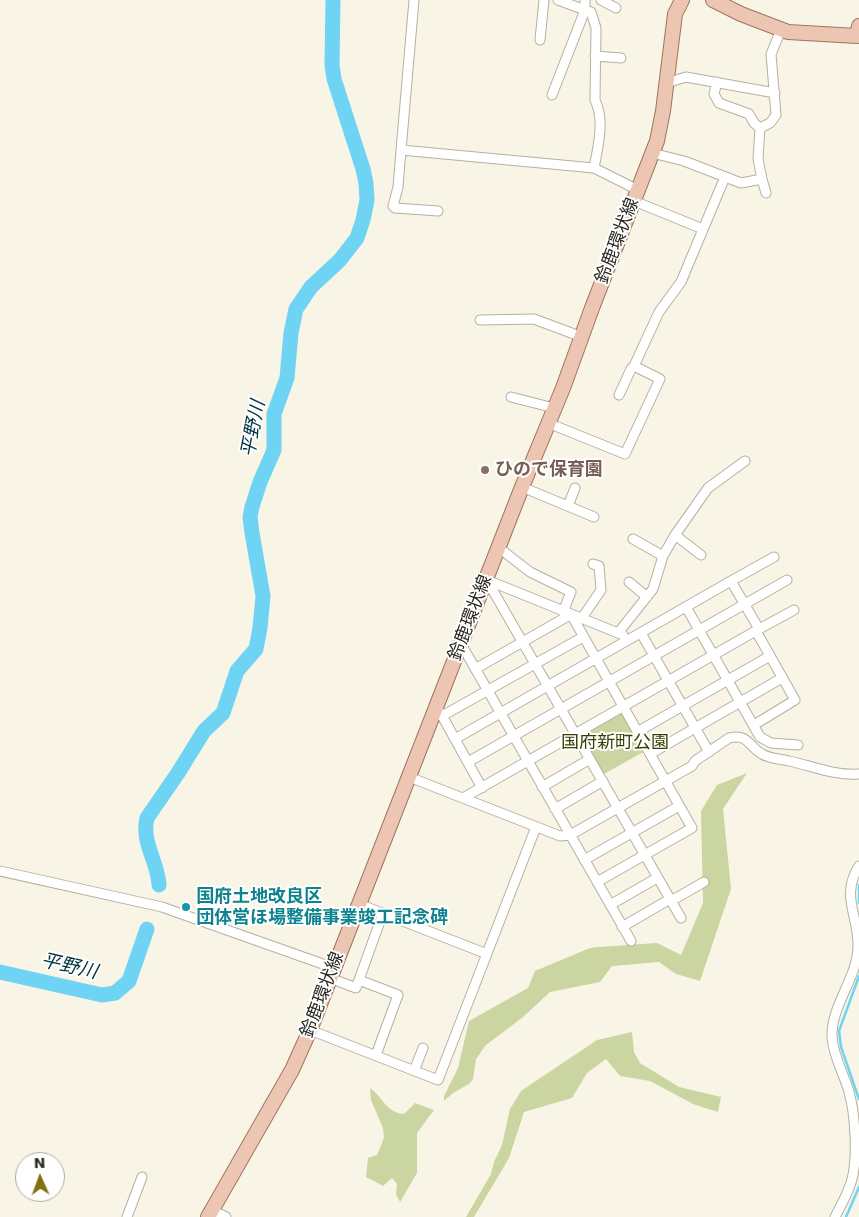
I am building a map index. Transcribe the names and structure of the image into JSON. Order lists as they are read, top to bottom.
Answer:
{
  "streets": {
    "main road": ["鈴鹿環状線"]
  },
  "water": ["平野川"],
  "parks": ["国府新町公園"],
  "places": ["ひので保育園", "国府土地改良区 団体営ほ場整備事業竣工記念碑"],
  "north": "top"
}
